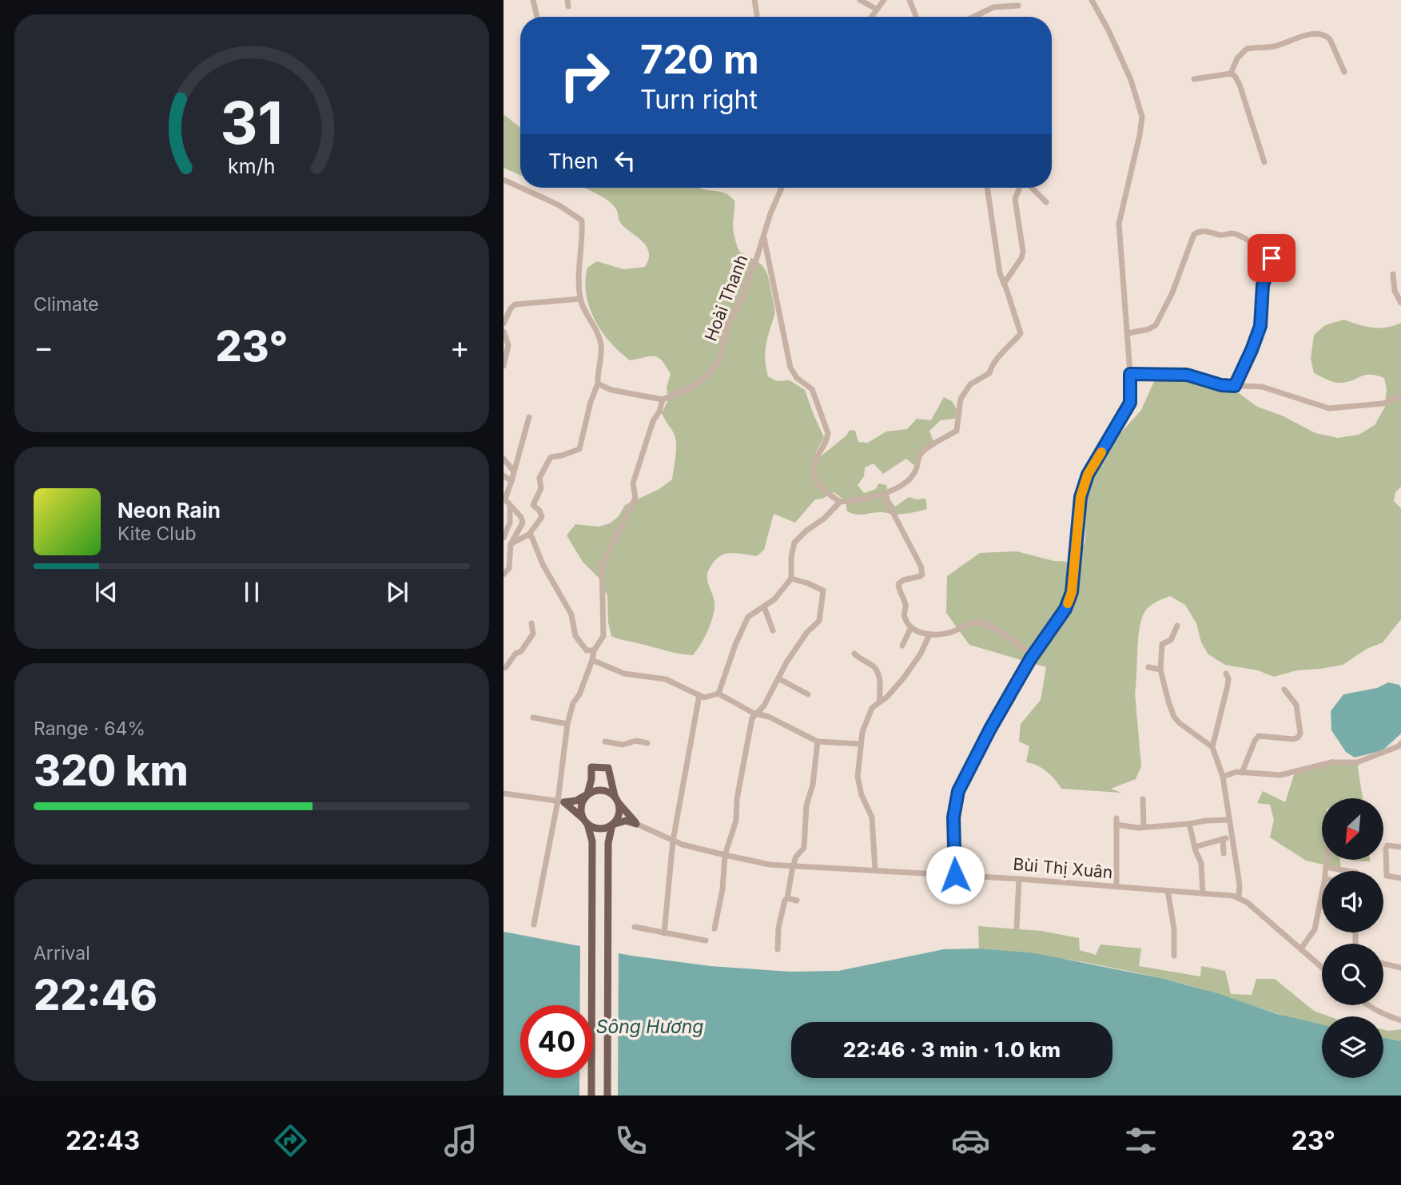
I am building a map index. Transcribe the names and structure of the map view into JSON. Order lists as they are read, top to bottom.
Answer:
{
  "streets": {
    "street": ["Hoài Thanh", "Bùi Thị Xuân"]
  },
  "water": ["Sông Hương"],
  "north": "bottom left",
  "page": {
    "turn": ["720 m", "Turn right"],
    "then": "Then",
    "tile": [
      "Climate",
      ["Range · 64%", "320 km"],
      ["Arrival", "22:46"]
    ],
    "heat": ["−", "23°", "+"],
    "song": ["Neon Rain", "Kite Club"],
    "limit": "40",
    "trip": "22:46 · 3 min · 1.0 km",
    "tabs": ["22:43", "23°"],
    "gauge": ["31", "km/h"]
  }
}
